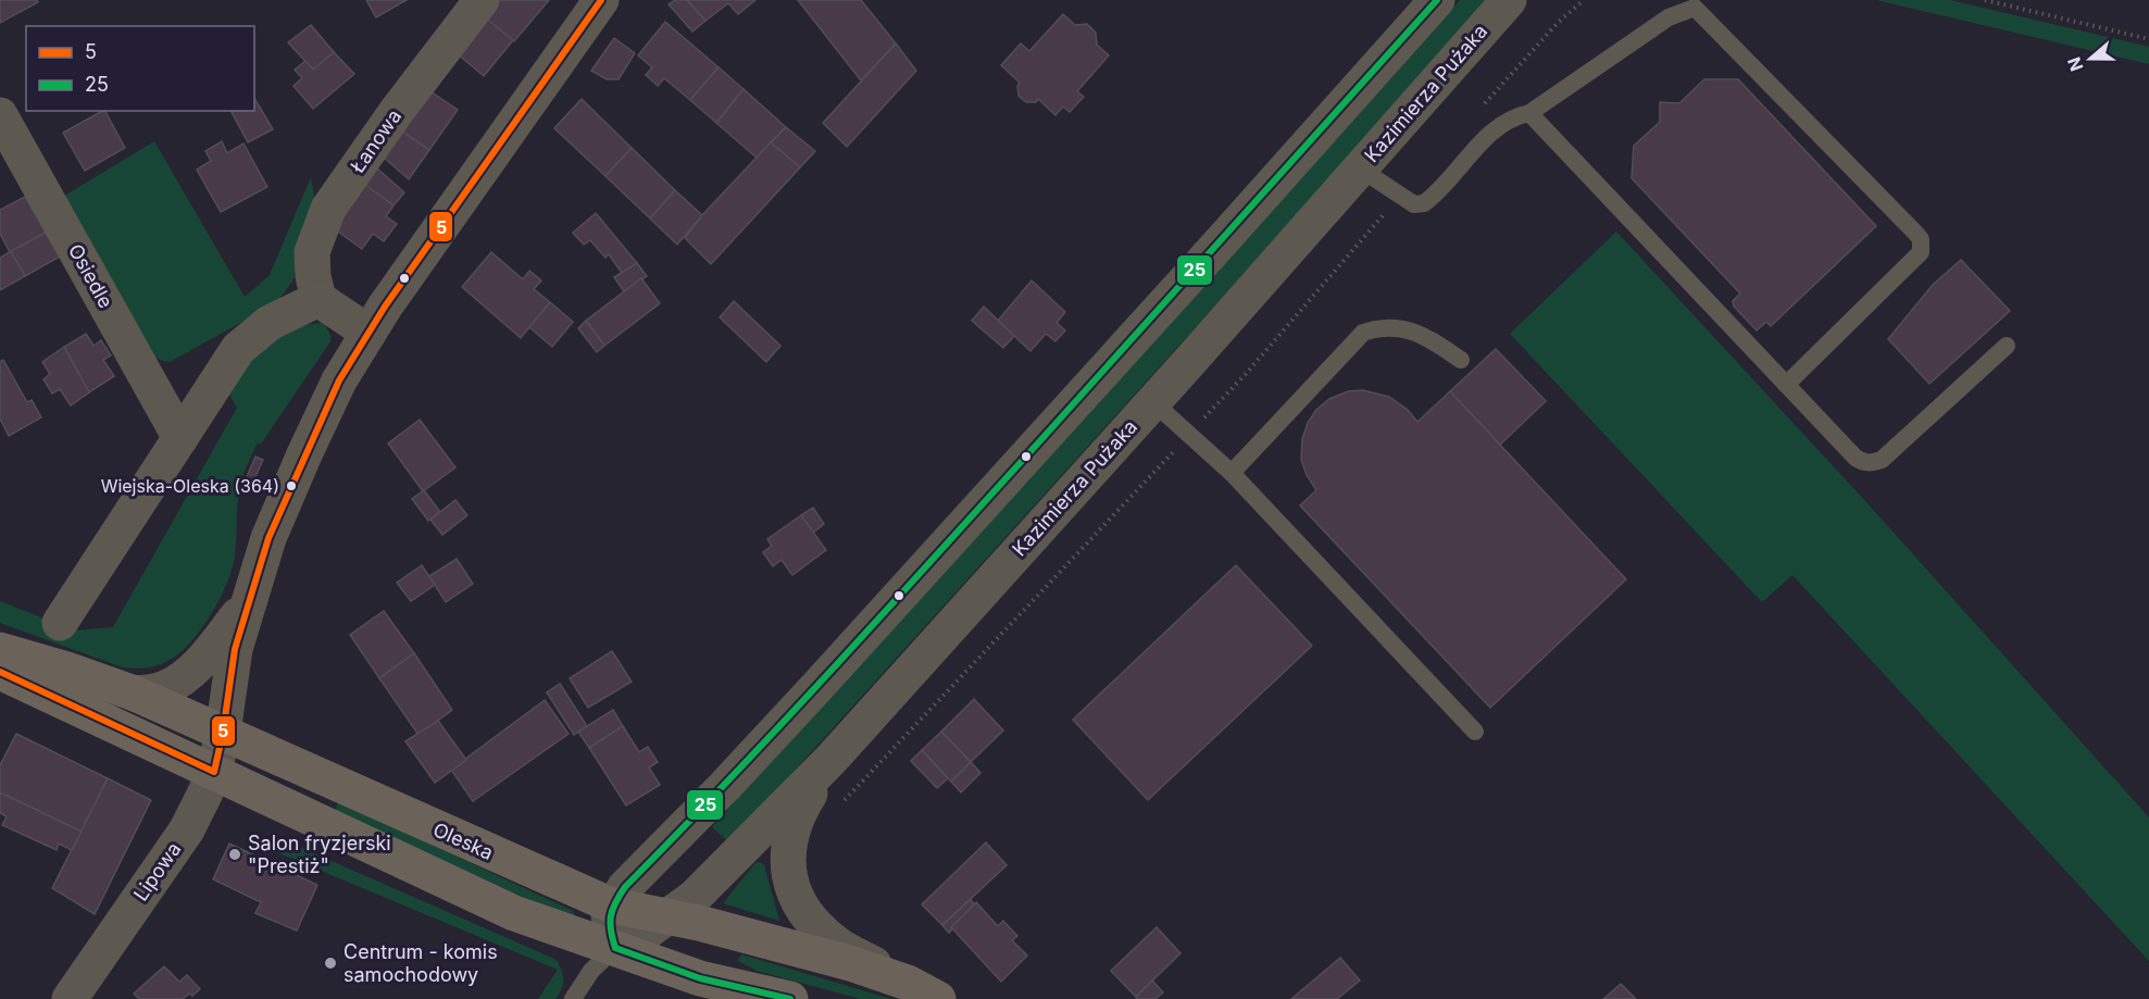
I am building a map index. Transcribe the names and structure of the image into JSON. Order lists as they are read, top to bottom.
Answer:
{
  "streets": {
    "main road": ["Oleska"],
    "street": [
      "Kazimierza Pużaka",
      "Łanowa",
      "Osiedle",
      "Lipowa"
    ]
  },
  "crossings": [
    ["Kazimierza Pużaka", "Oleska"],
    ["Oleska", "Lipowa"]
  ],
  "places": ["Wiejska-Oleska (364)", "Salon fryzjerski \"Prestiż\"", "Centrum - komis samochodowy"],
  "lines": ["transit line 5", "transit line 25"],
  "legend": ["5", "25"],
  "north": "left"
}
